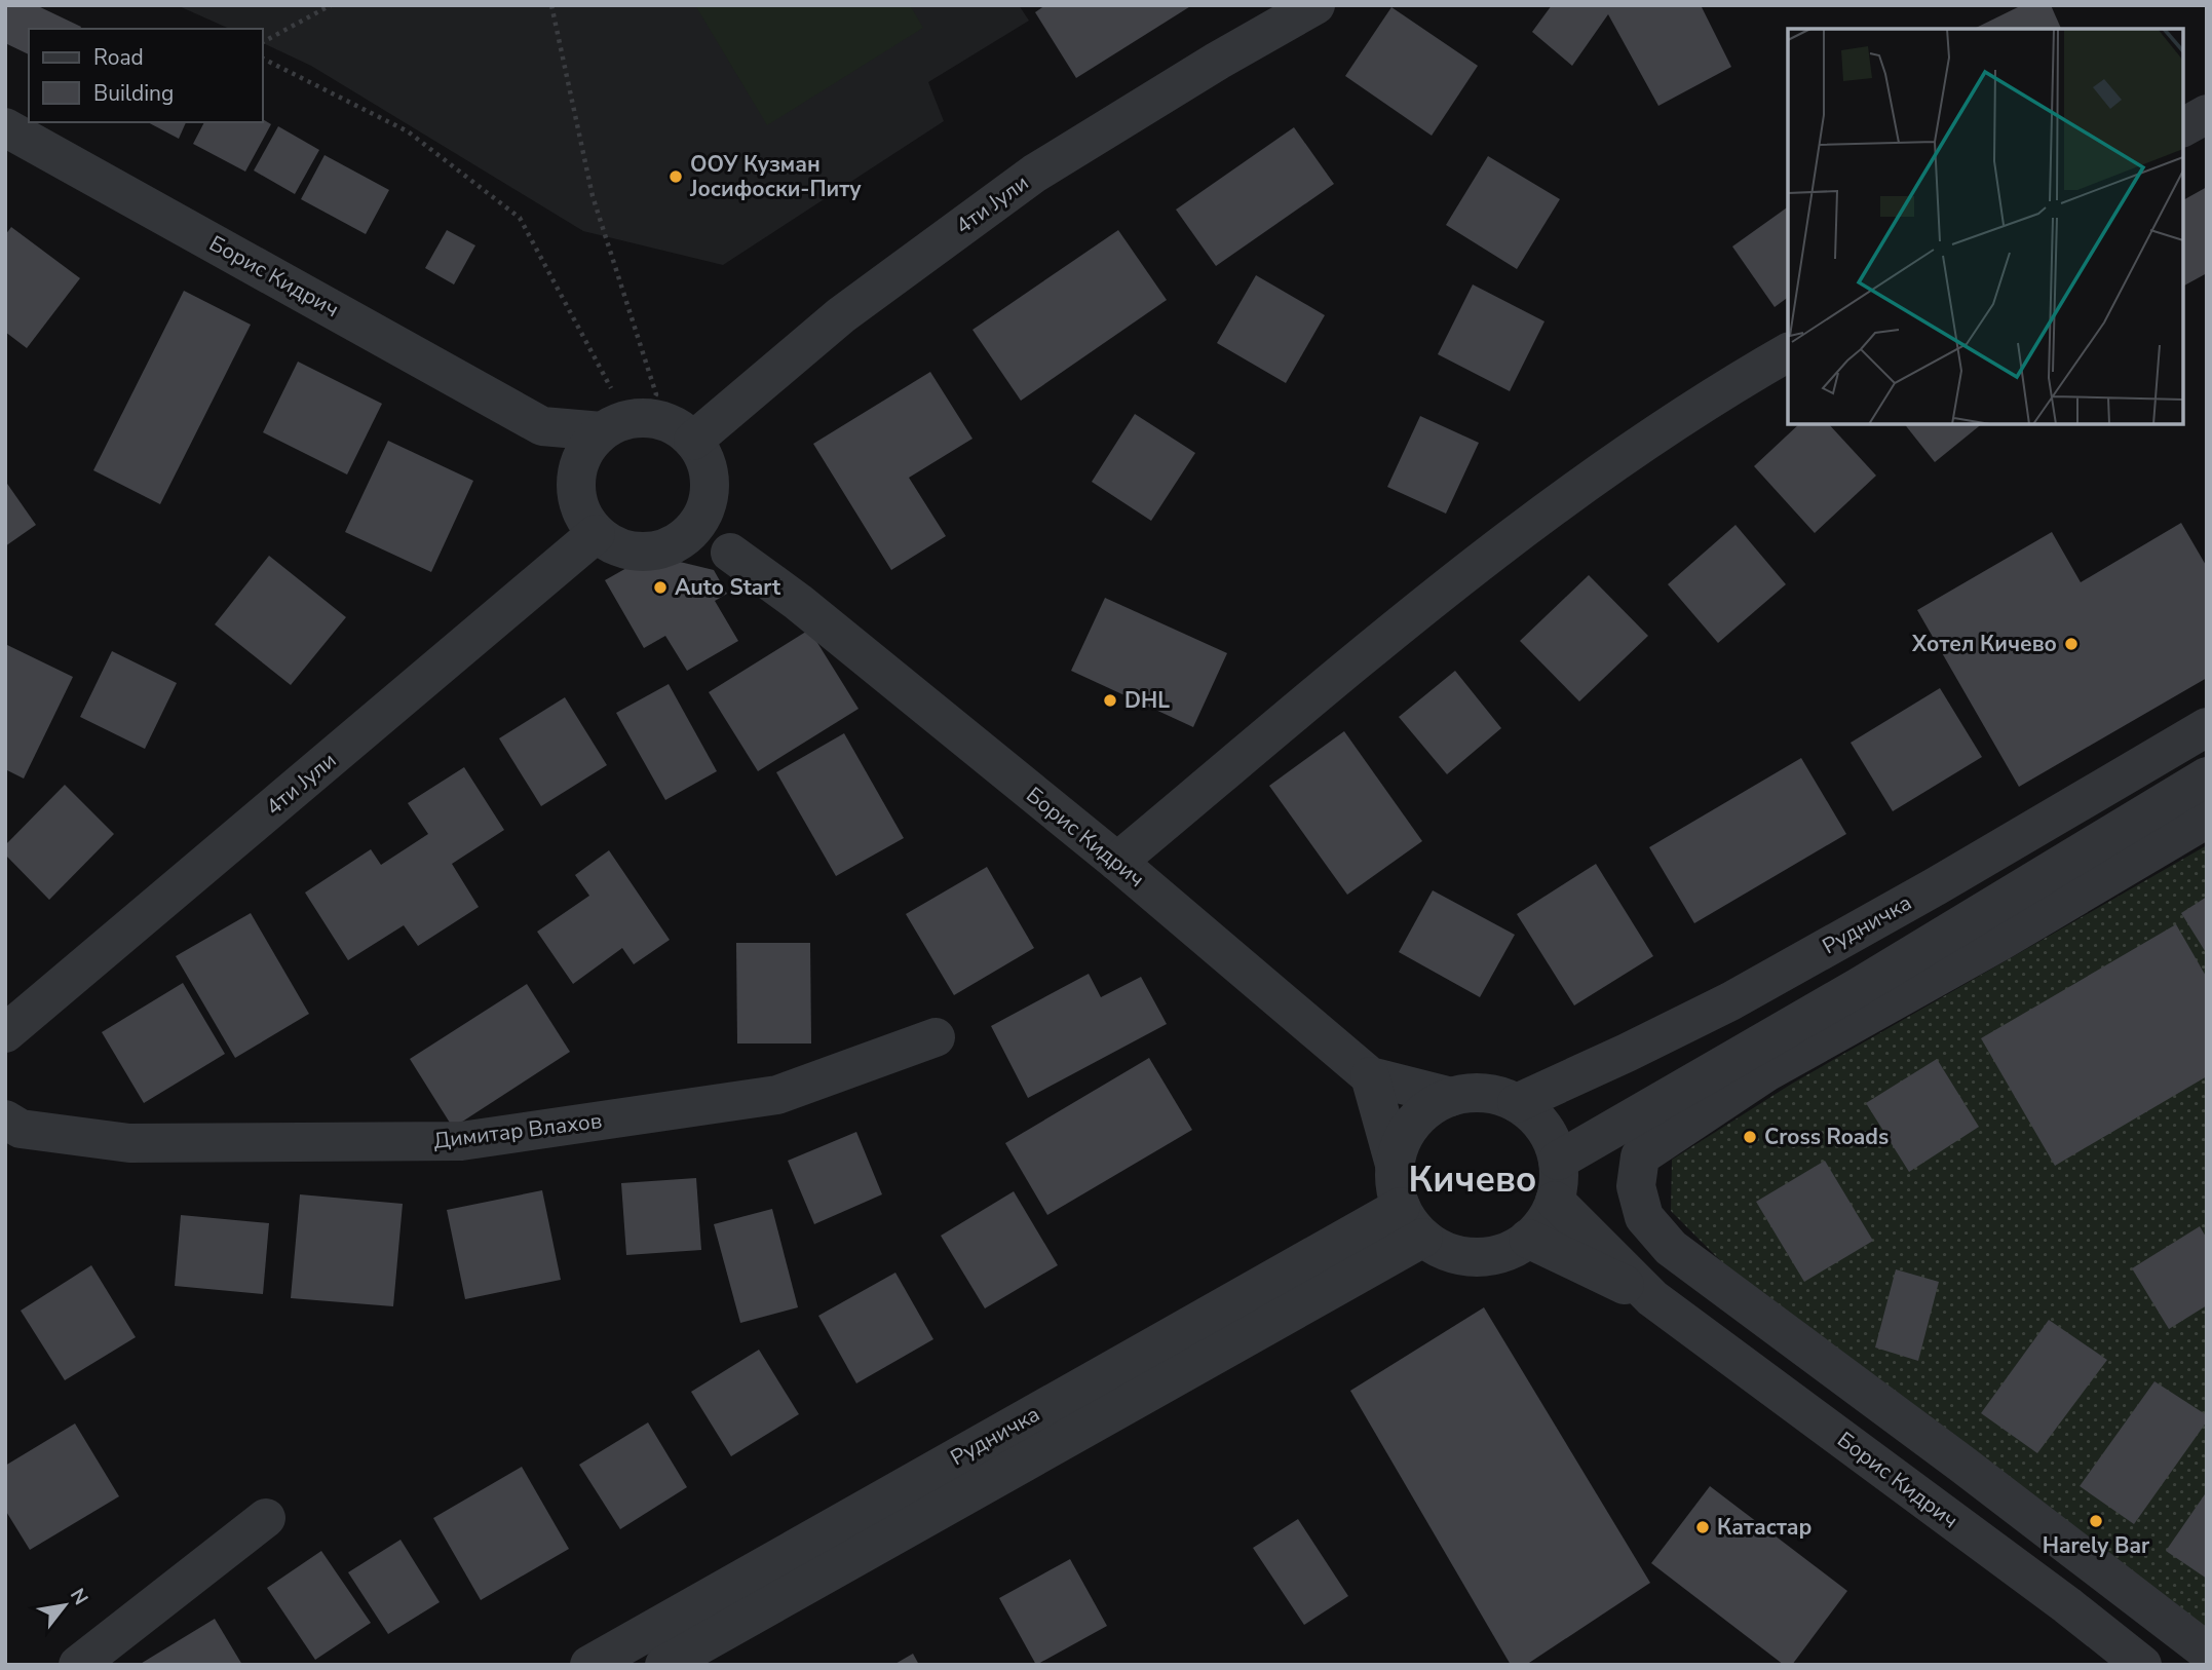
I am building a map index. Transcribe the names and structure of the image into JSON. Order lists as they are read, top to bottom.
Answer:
{
  "streets": {
    "street": [
      "4ти Јули",
      "Борис Кидрич",
      "Рудничка",
      "Димитар Влахов"
    ]
  },
  "crossings": [
    ["Борис Кидрич", "Рудничка"]
  ],
  "districts": ["Кичево"],
  "places": [
    "ООУ Кузман Јосифоски-Питу",
    "Auto Start",
    "Хотел Кичево",
    "DHL",
    "Cross Roads",
    "Harely Bar",
    "Катастар"
  ],
  "legend": ["Road", "Building"],
  "north": "top right"
}
